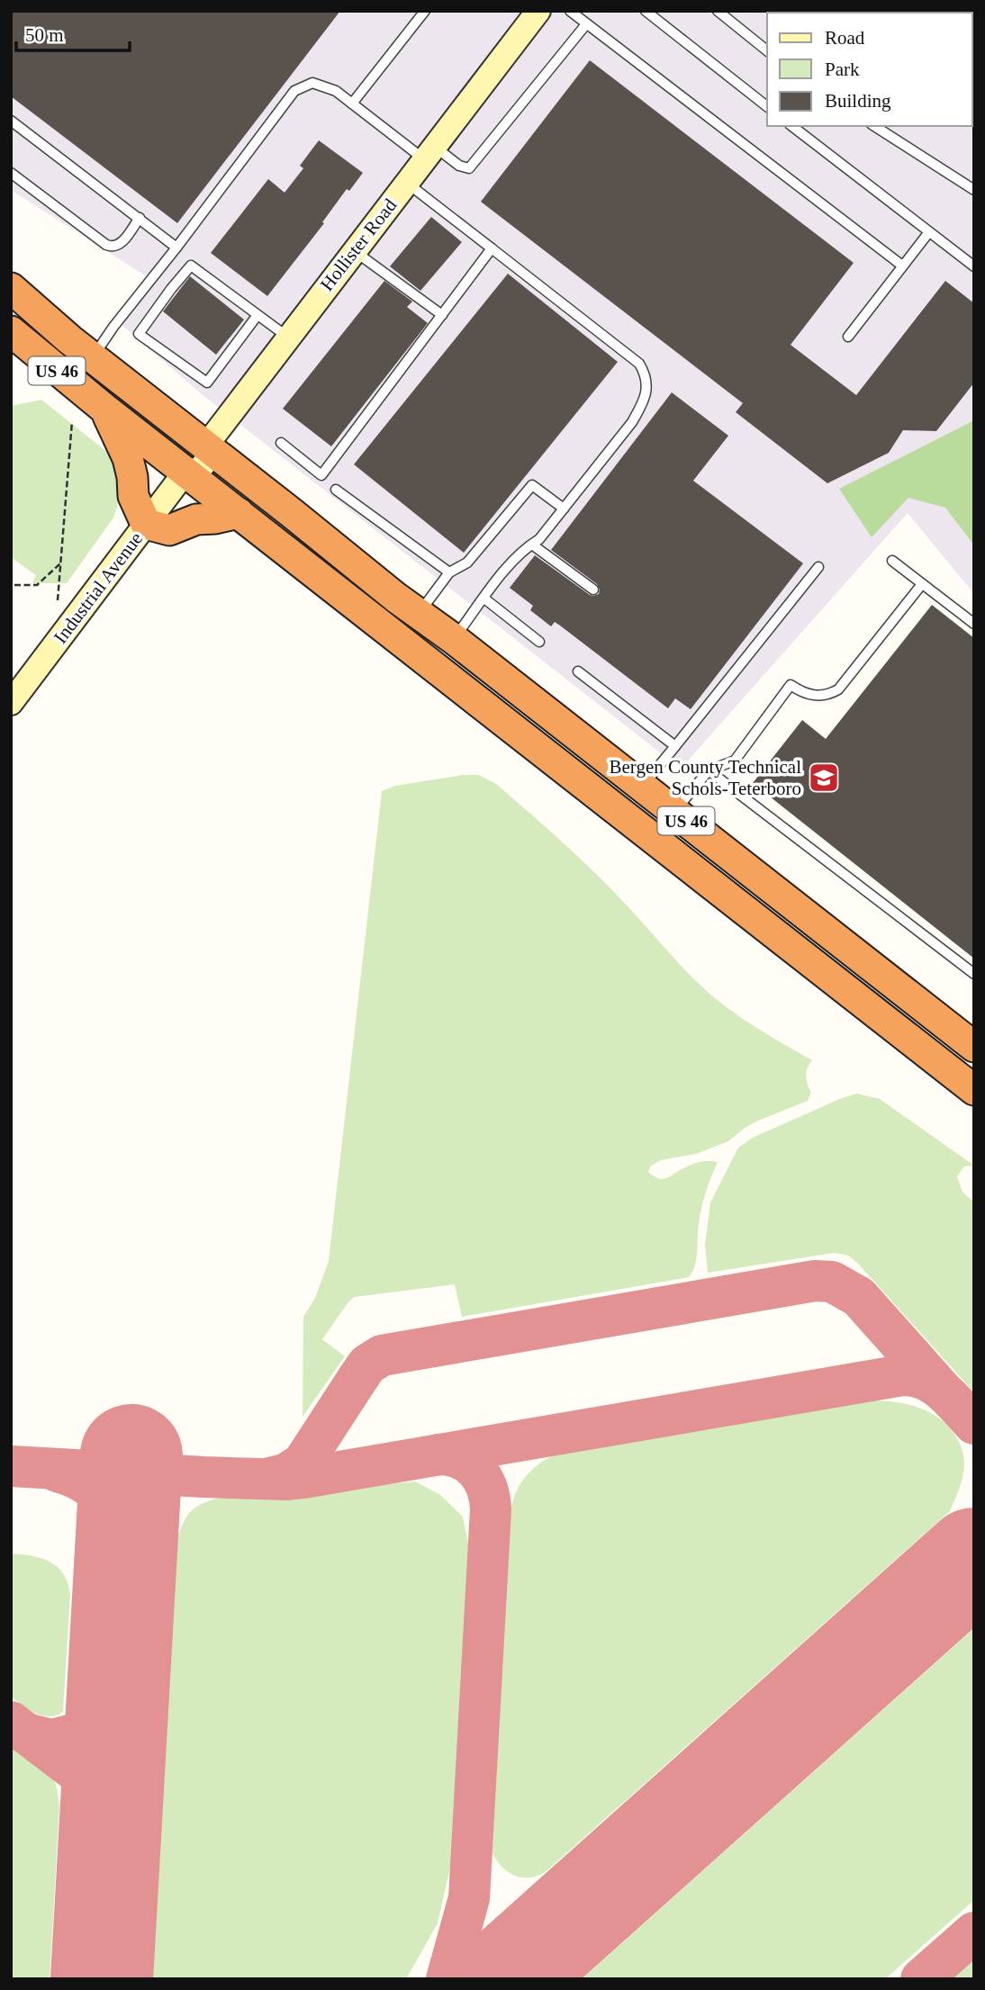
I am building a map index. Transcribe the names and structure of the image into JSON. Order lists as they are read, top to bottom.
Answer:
{
  "streets": {
    "highway": ["US 46"],
    "street": ["Hollister Road", "Industrial Avenue"]
  },
  "crossings": [
    ["Hollister Road", "US 46"],
    ["Hollister Road", "Industrial Avenue"],
    ["US 46", "Industrial Avenue"]
  ],
  "places": {
    "school or university": ["Bergen County Technical Schols-Teterboro"]
  },
  "legend": ["Road", "Park", "Building"],
  "scale_bar": "50 m"
}
